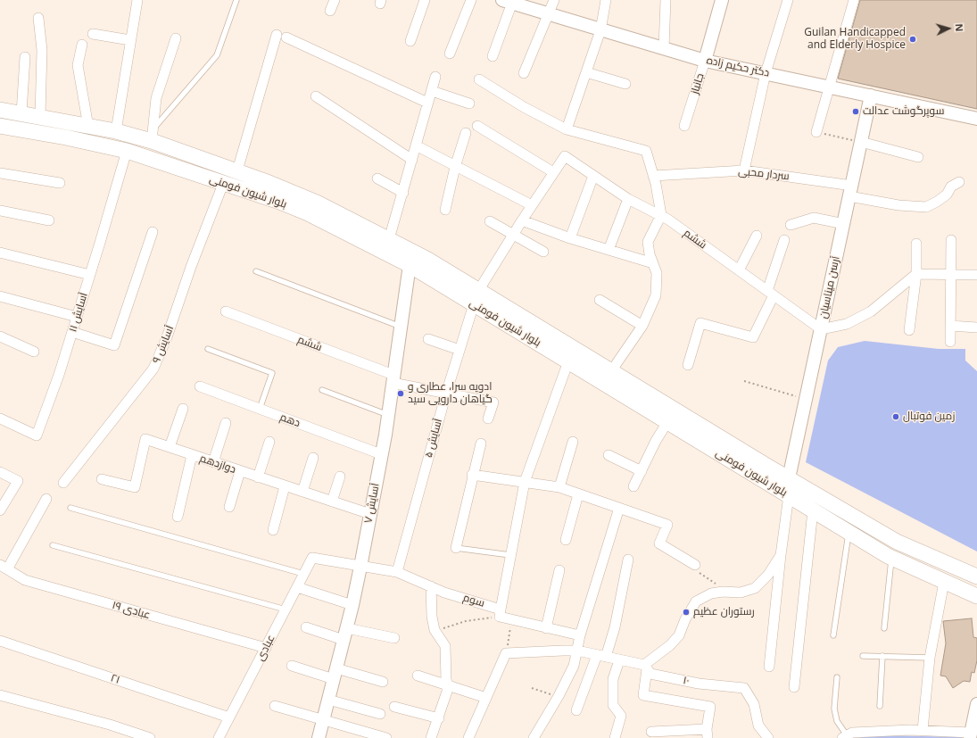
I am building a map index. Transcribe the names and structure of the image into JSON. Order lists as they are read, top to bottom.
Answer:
{
  "streets": {
    "main road": ["بلوار شیون فومنی"],
    "street": [
      "دکتر حکیم زاده",
      "جانباز",
      "سردار محبی",
      "ششم",
      "آرسن میناسیان",
      "آسایش ۱۱",
      "آسایش ۹",
      "دهم",
      "آسایش ۵",
      "دوازدهم",
      "آسایش ۷",
      "سوم",
      "عبادی ۱۹",
      "عبادی",
      "۲۱",
      "۱۰"
    ]
  },
  "crossings": [
    ["دکتر حکیم زاده", "جانباز"],
    ["دکتر حکیم زاده", "آرسن میناسیان"],
    ["سردار محبی", "آرسن میناسیان"],
    ["بلوار شیون فومنی", "آرسن میناسیان"],
    ["بلوار شیون فومنی", "آسایش ۱۱"],
    ["بلوار شیون فومنی", "آسایش ۹"],
    ["بلوار شیون فومنی", "آسایش ۵"],
    ["بلوار شیون فومنی", "آسایش ۷"],
    ["ششم", "آرسن میناسیان"],
    ["ششم", "آسایش ۵"],
    ["ششم", "آسایش ۷"],
    ["دهم", "آسایش ۷"],
    ["آسایش ۵", "سوم"],
    ["دوازدهم", "آسایش ۷"],
    ["آسایش ۷", "سوم"],
    ["سوم", "عبادی"],
    ["عبادی ۱۹", "عبادی"],
    ["عبادی", "۲۱"]
  ],
  "places": [
    "Guilan Handicapped and Elderly Hospice",
    "سوپرگوشت عدالت",
    "ادویه سرا، عطاری و گیاهان دارویی سید",
    "زمین فوتبال",
    "رستوران عظیم"
  ],
  "north": "right"
}
